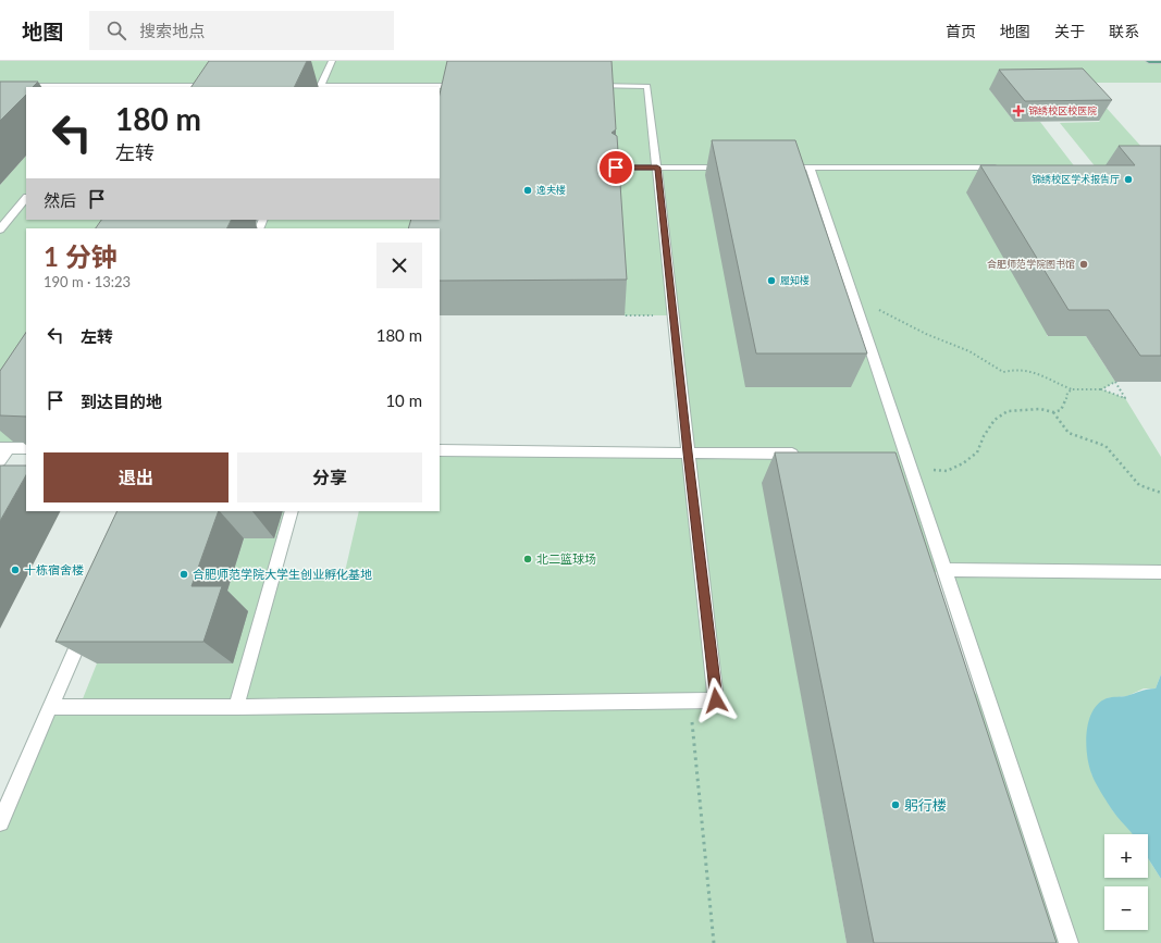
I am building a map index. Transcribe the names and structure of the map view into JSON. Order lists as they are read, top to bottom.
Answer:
{
  "places": {
    "health": ["锦绣校区校医院"],
    "other": [
      "锦绣校区学术报告厅",
      "逸夫楼",
      "合肥师范学院图书馆",
      "履知楼",
      "北二篮球场",
      "十栋宿舍楼",
      "合肥师范学院大学生创业孵化基地",
      "躬行楼"
    ]
  },
  "page": {
    "header": "地图",
    "search": "搜索地点",
    "nav": [
      "首页",
      "地图",
      "关于",
      "联系"
    ],
    "turn": ["180 m", "左转"],
    "then": "然后",
    "heading": ["1 分钟", "190 m · 13:23"],
    "list": [
      {
        "name": "左转",
        "value": "180 m"
      },
      {
        "name": "到达目的地",
        "value": "10 m"
      }
    ],
    "buttons": ["退出", "分享"],
    "map_buttons": ["+", "−"]
  }
}
